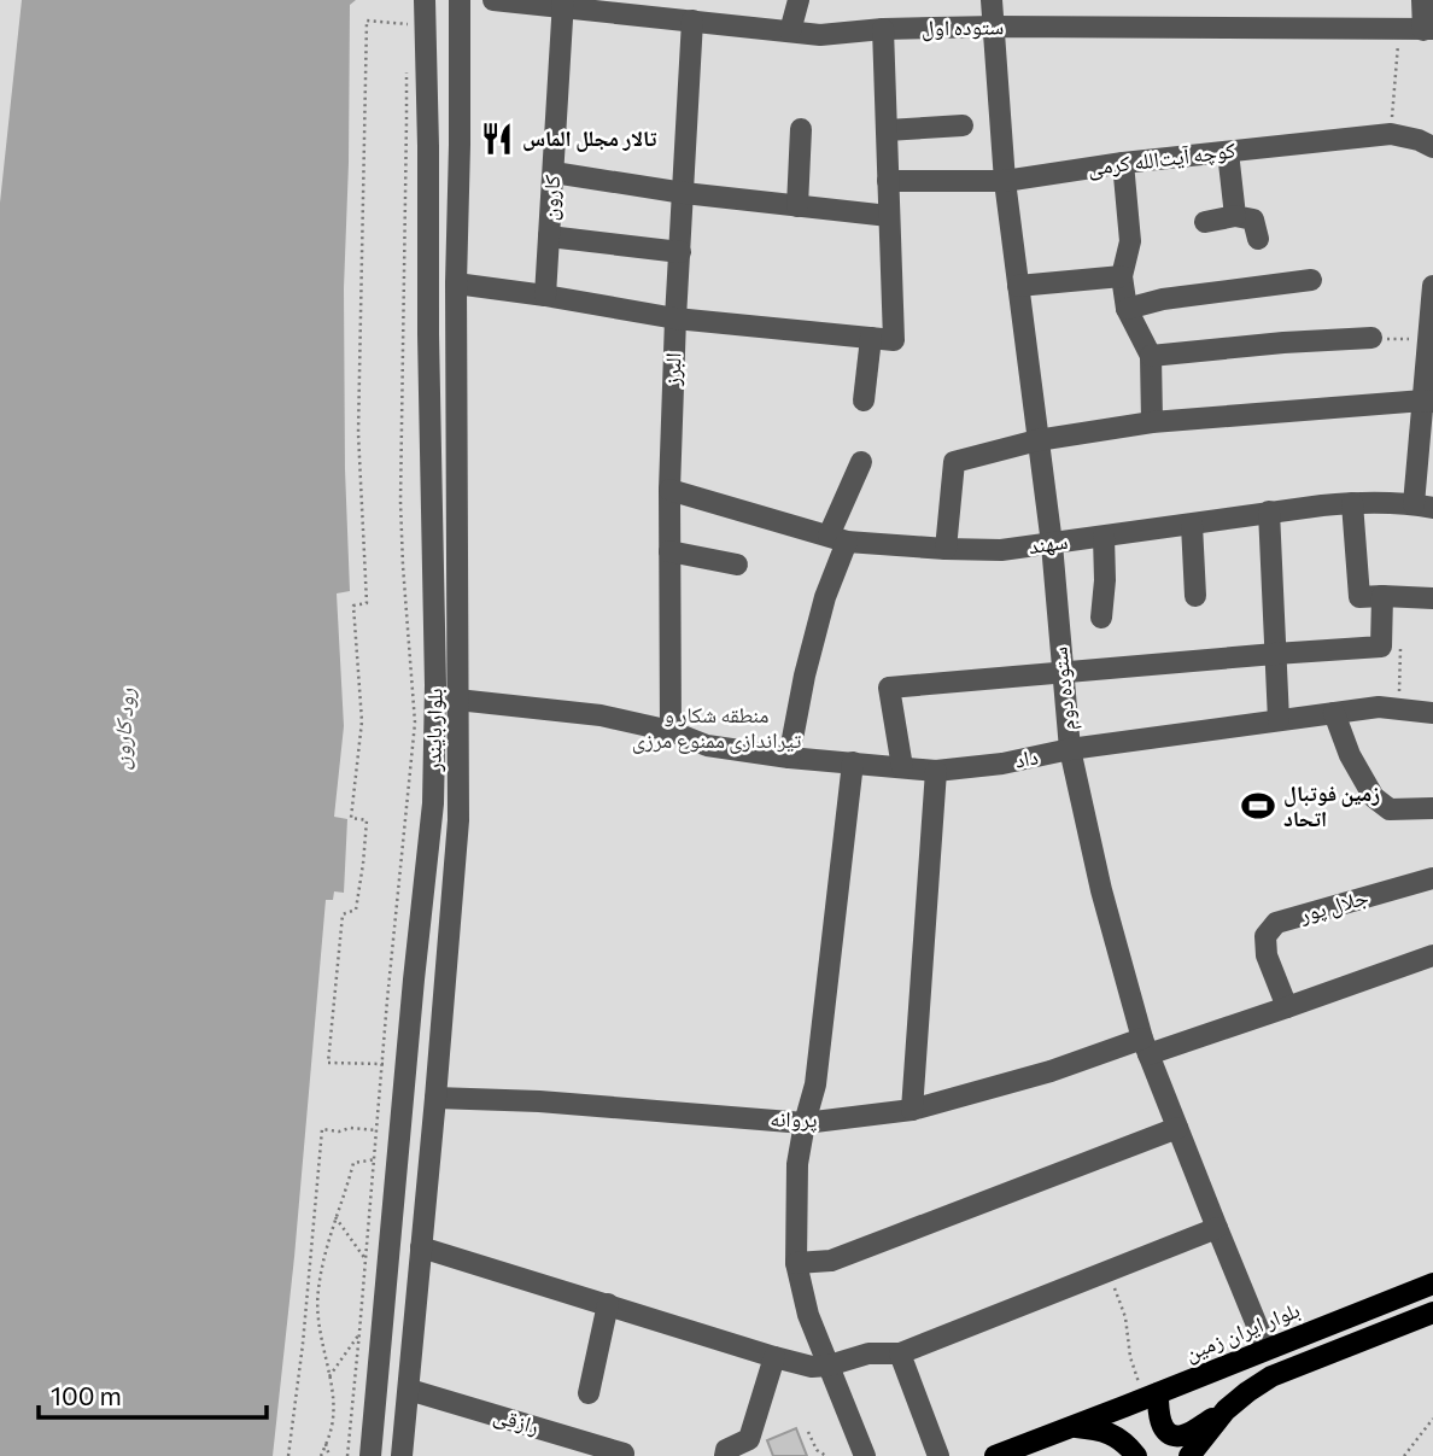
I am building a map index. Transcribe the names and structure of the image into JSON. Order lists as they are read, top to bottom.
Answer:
{
  "streets": {
    "main road": ["بلوار ایران زمین"],
    "street": [
      "ستوده اول",
      "کوچه آیت‌الله کرمی",
      "کارون",
      "البرز",
      "سهند",
      "ستوده دوم",
      "بلوار بایندر",
      "داد",
      "جلال پور",
      "پروانه",
      "رازقی"
    ]
  },
  "crossings": [
    ["ستوده اول", "کارون"],
    ["ستوده اول", "البرز"],
    ["ستوده اول", "ستوده دوم"],
    ["کوچه آیت‌الله کرمی", "ستوده دوم"],
    ["البرز", "سهند"],
    ["البرز", "داد"],
    ["سهند", "ستوده دوم"],
    ["ستوده دوم", "داد"],
    ["ستوده دوم", "پروانه"],
    ["ستوده دوم", "بلوار ایران زمین"],
    ["بلوار بایندر", "داد"],
    ["بلوار بایندر", "پروانه"],
    ["بلوار بایندر", "رازقی"],
    ["جلال پور", "پروانه"]
  ],
  "water": ["رود کارون"],
  "parks": ["منطقه شکار و تیراندازی ممنوع مرزی"],
  "places": {
    "restaurant": ["تالار مجلل الماس"],
    "sports": ["زمین فوتبال اتحاد"]
  },
  "scale_bar": "100 m"
}
